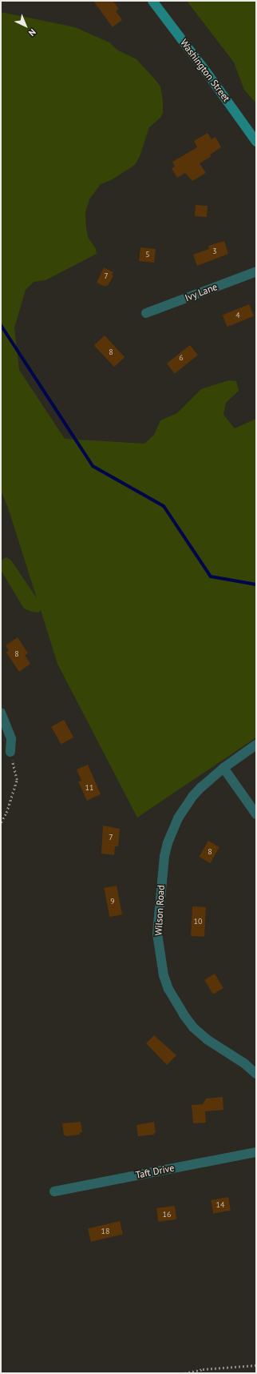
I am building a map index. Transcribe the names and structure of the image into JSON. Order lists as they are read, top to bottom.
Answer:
{
  "streets": {
    "main road": ["Washington Street"],
    "street": ["Ivy Lane", "Wilson Road", "Taft Drive"]
  },
  "house_numbers": [
    "3",
    "5",
    "7",
    "4",
    "8",
    "6",
    "8",
    "11",
    "7",
    "8",
    "9",
    "10",
    "14",
    "16",
    "18"
  ],
  "north": "bottom right"
}
